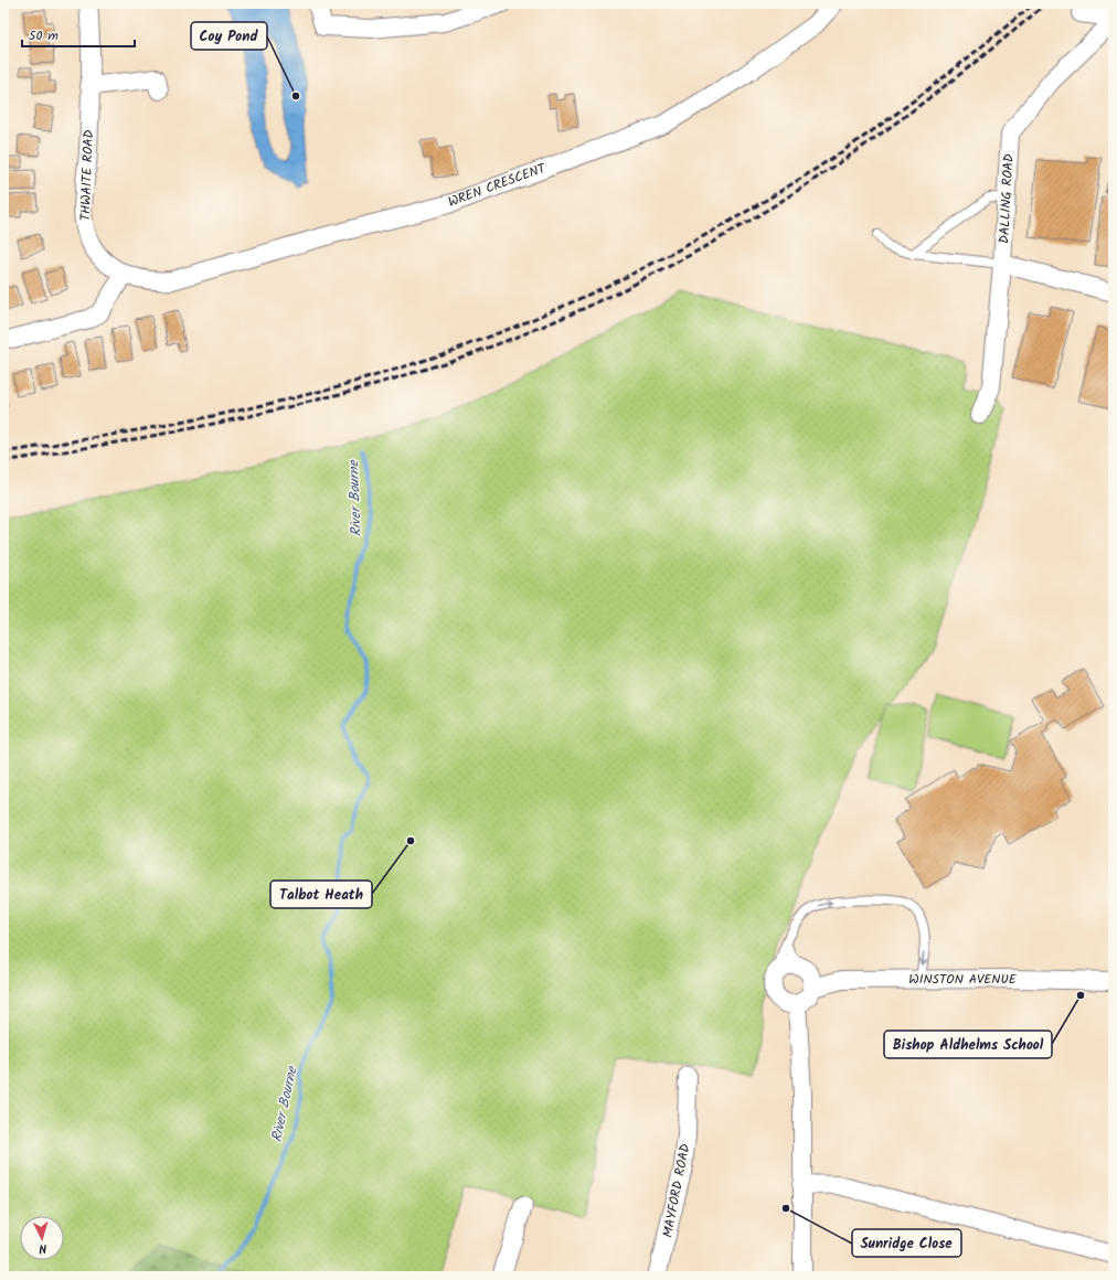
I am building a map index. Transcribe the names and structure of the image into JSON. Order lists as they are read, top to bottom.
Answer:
{
  "streets": {
    "street": [
      "THWAITE ROAD",
      "WREN CRESCENT",
      "DALLING ROAD",
      "WINSTON AVENUE",
      "MAYFORD ROAD"
    ]
  },
  "crossings": [
    ["THWAITE ROAD", "WREN CRESCENT"]
  ],
  "water": ["River Bourne"],
  "places": [
    "Coy Pond",
    "Talbot Heath",
    "Bishop Aldhelms School",
    "Sunridge Close"
  ],
  "scale_bar": "50 m",
  "north": "bottom"
}
